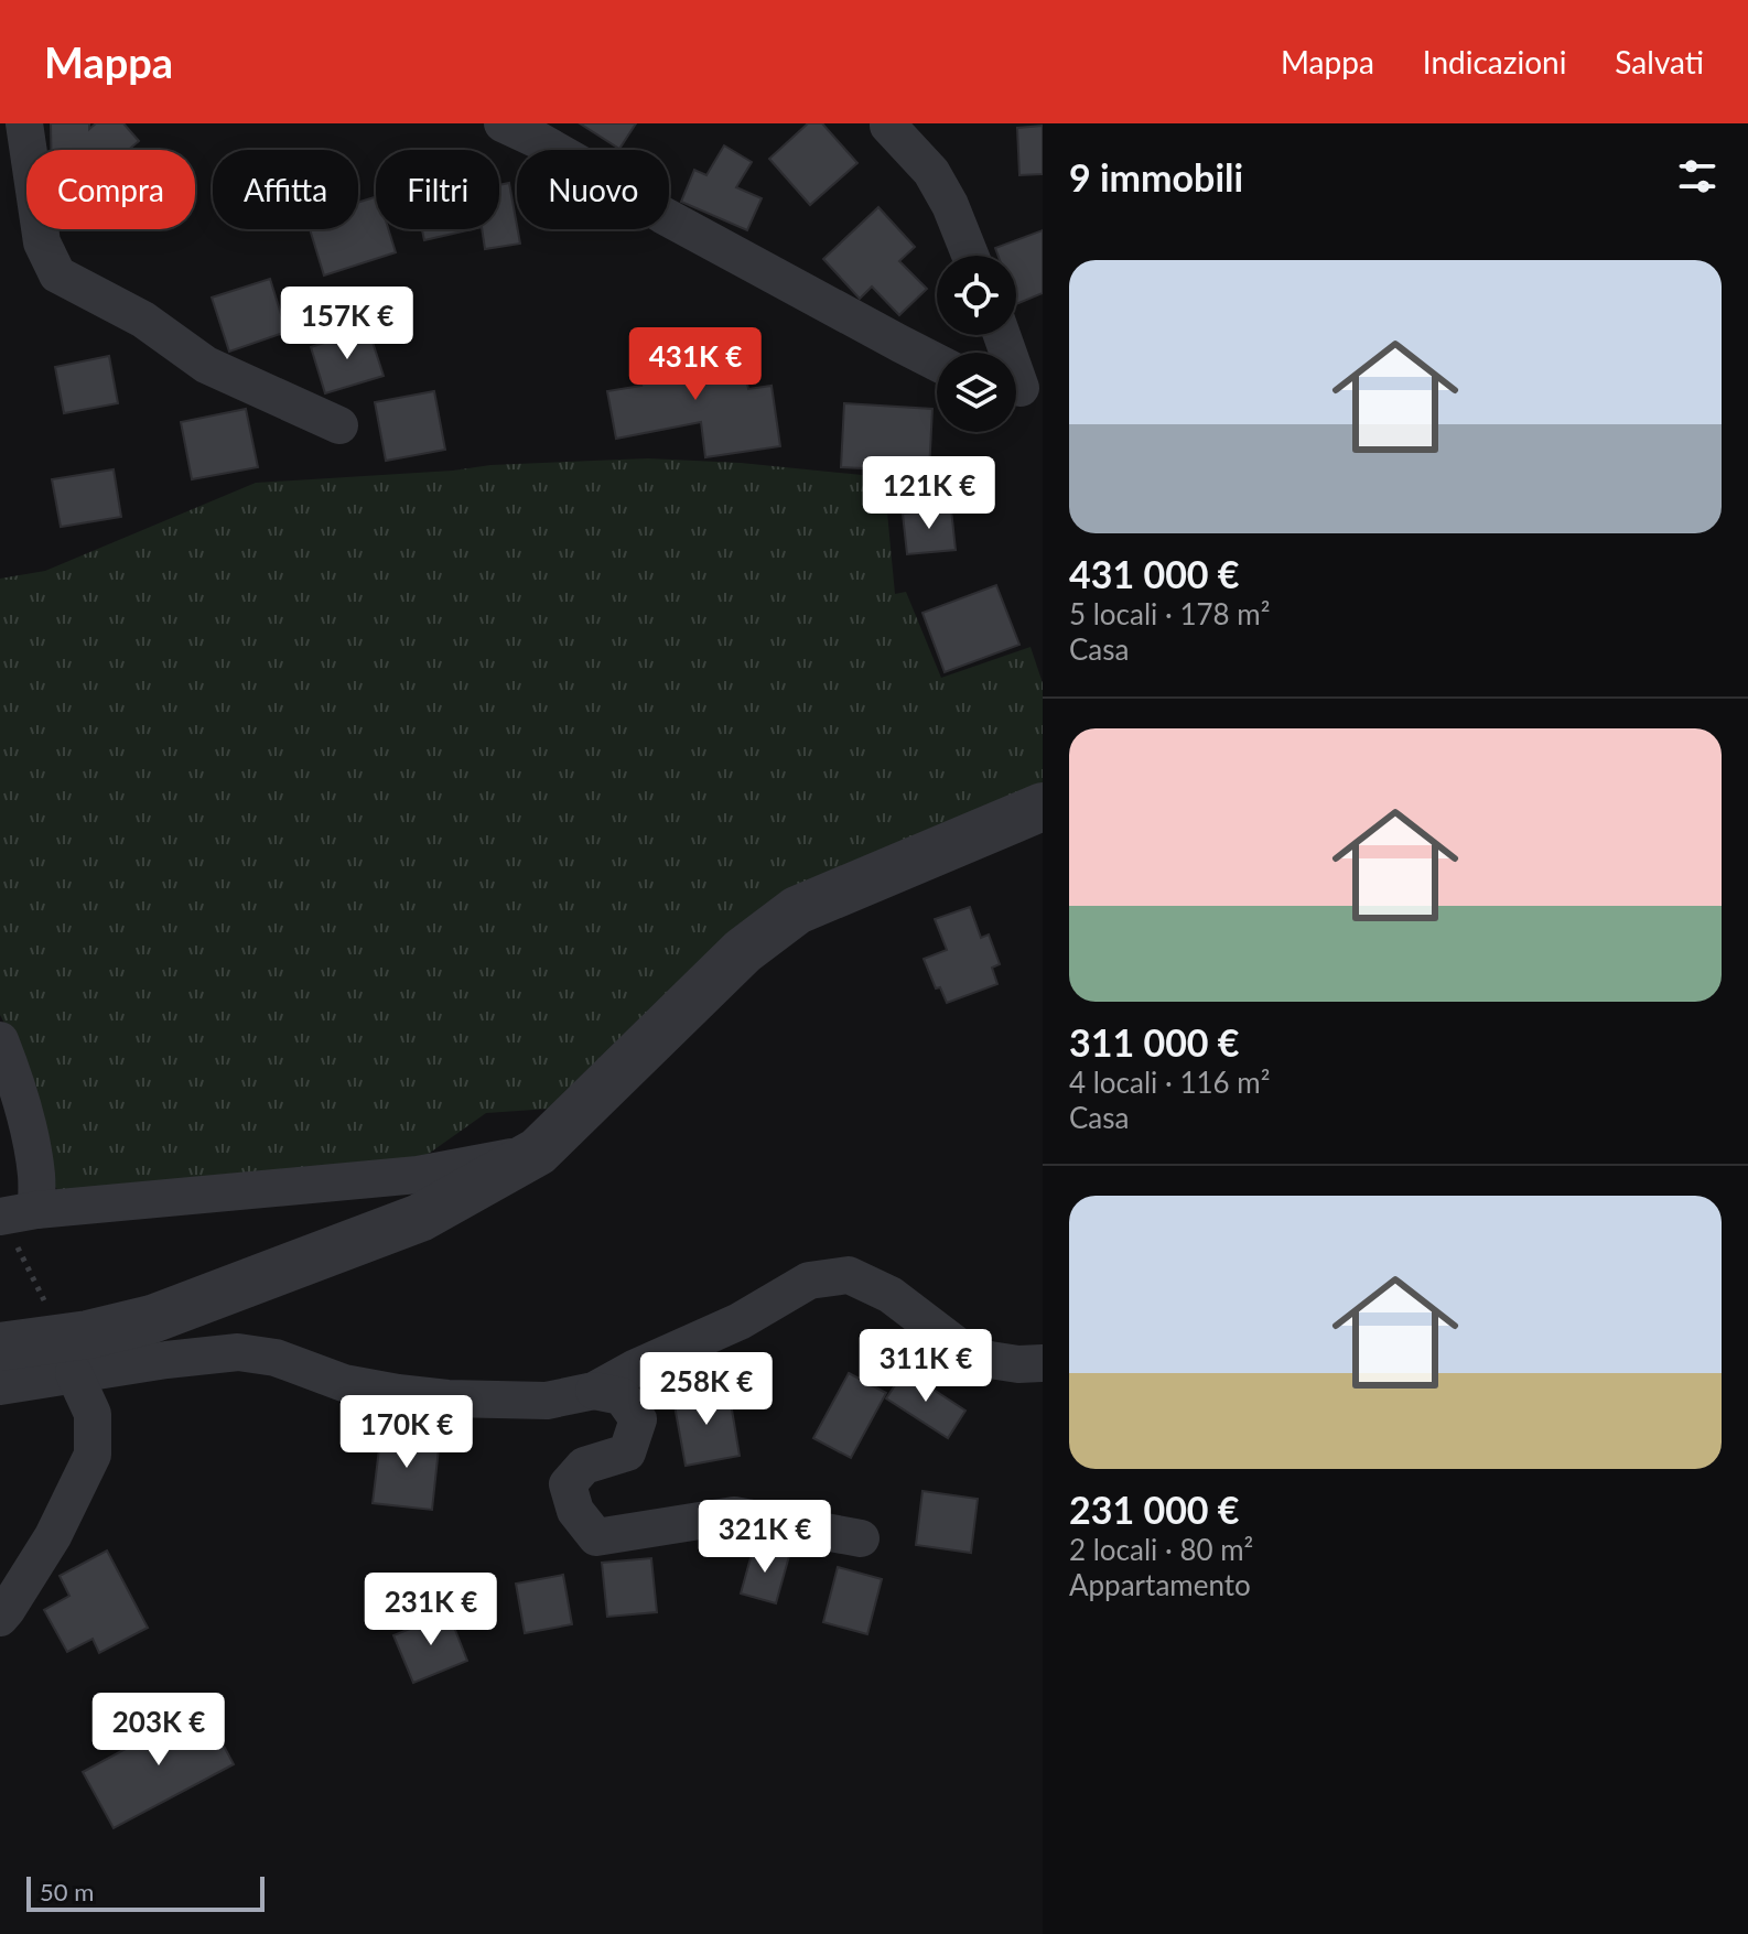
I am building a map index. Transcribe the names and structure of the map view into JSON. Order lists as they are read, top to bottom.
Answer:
{
  "scale_bar": "50 m",
  "page": {
    "header": "Mappa",
    "nav": ["Mappa", "Indicazioni", "Salvati"],
    "heading": "9 immobili",
    "chip": [
      "Compra",
      "Affitta",
      "Filtri",
      "Nuovo"
    ],
    "list": [
      {
        "name": "431 000 €",
        "note": "5 locali · 178 m² · Casa"
      },
      {
        "name": "311 000 €",
        "note": "4 locali · 116 m² · Casa"
      },
      {
        "name": "231 000 €",
        "note": "2 locali · 80 m² · Appartamento"
      }
    ],
    "price": [
      "157K €",
      "431K €",
      "121K €",
      "311K €",
      "258K €",
      "170K €",
      "321K €",
      "231K €",
      "203K €"
    ],
    "scale": "50 m"
  }
}
